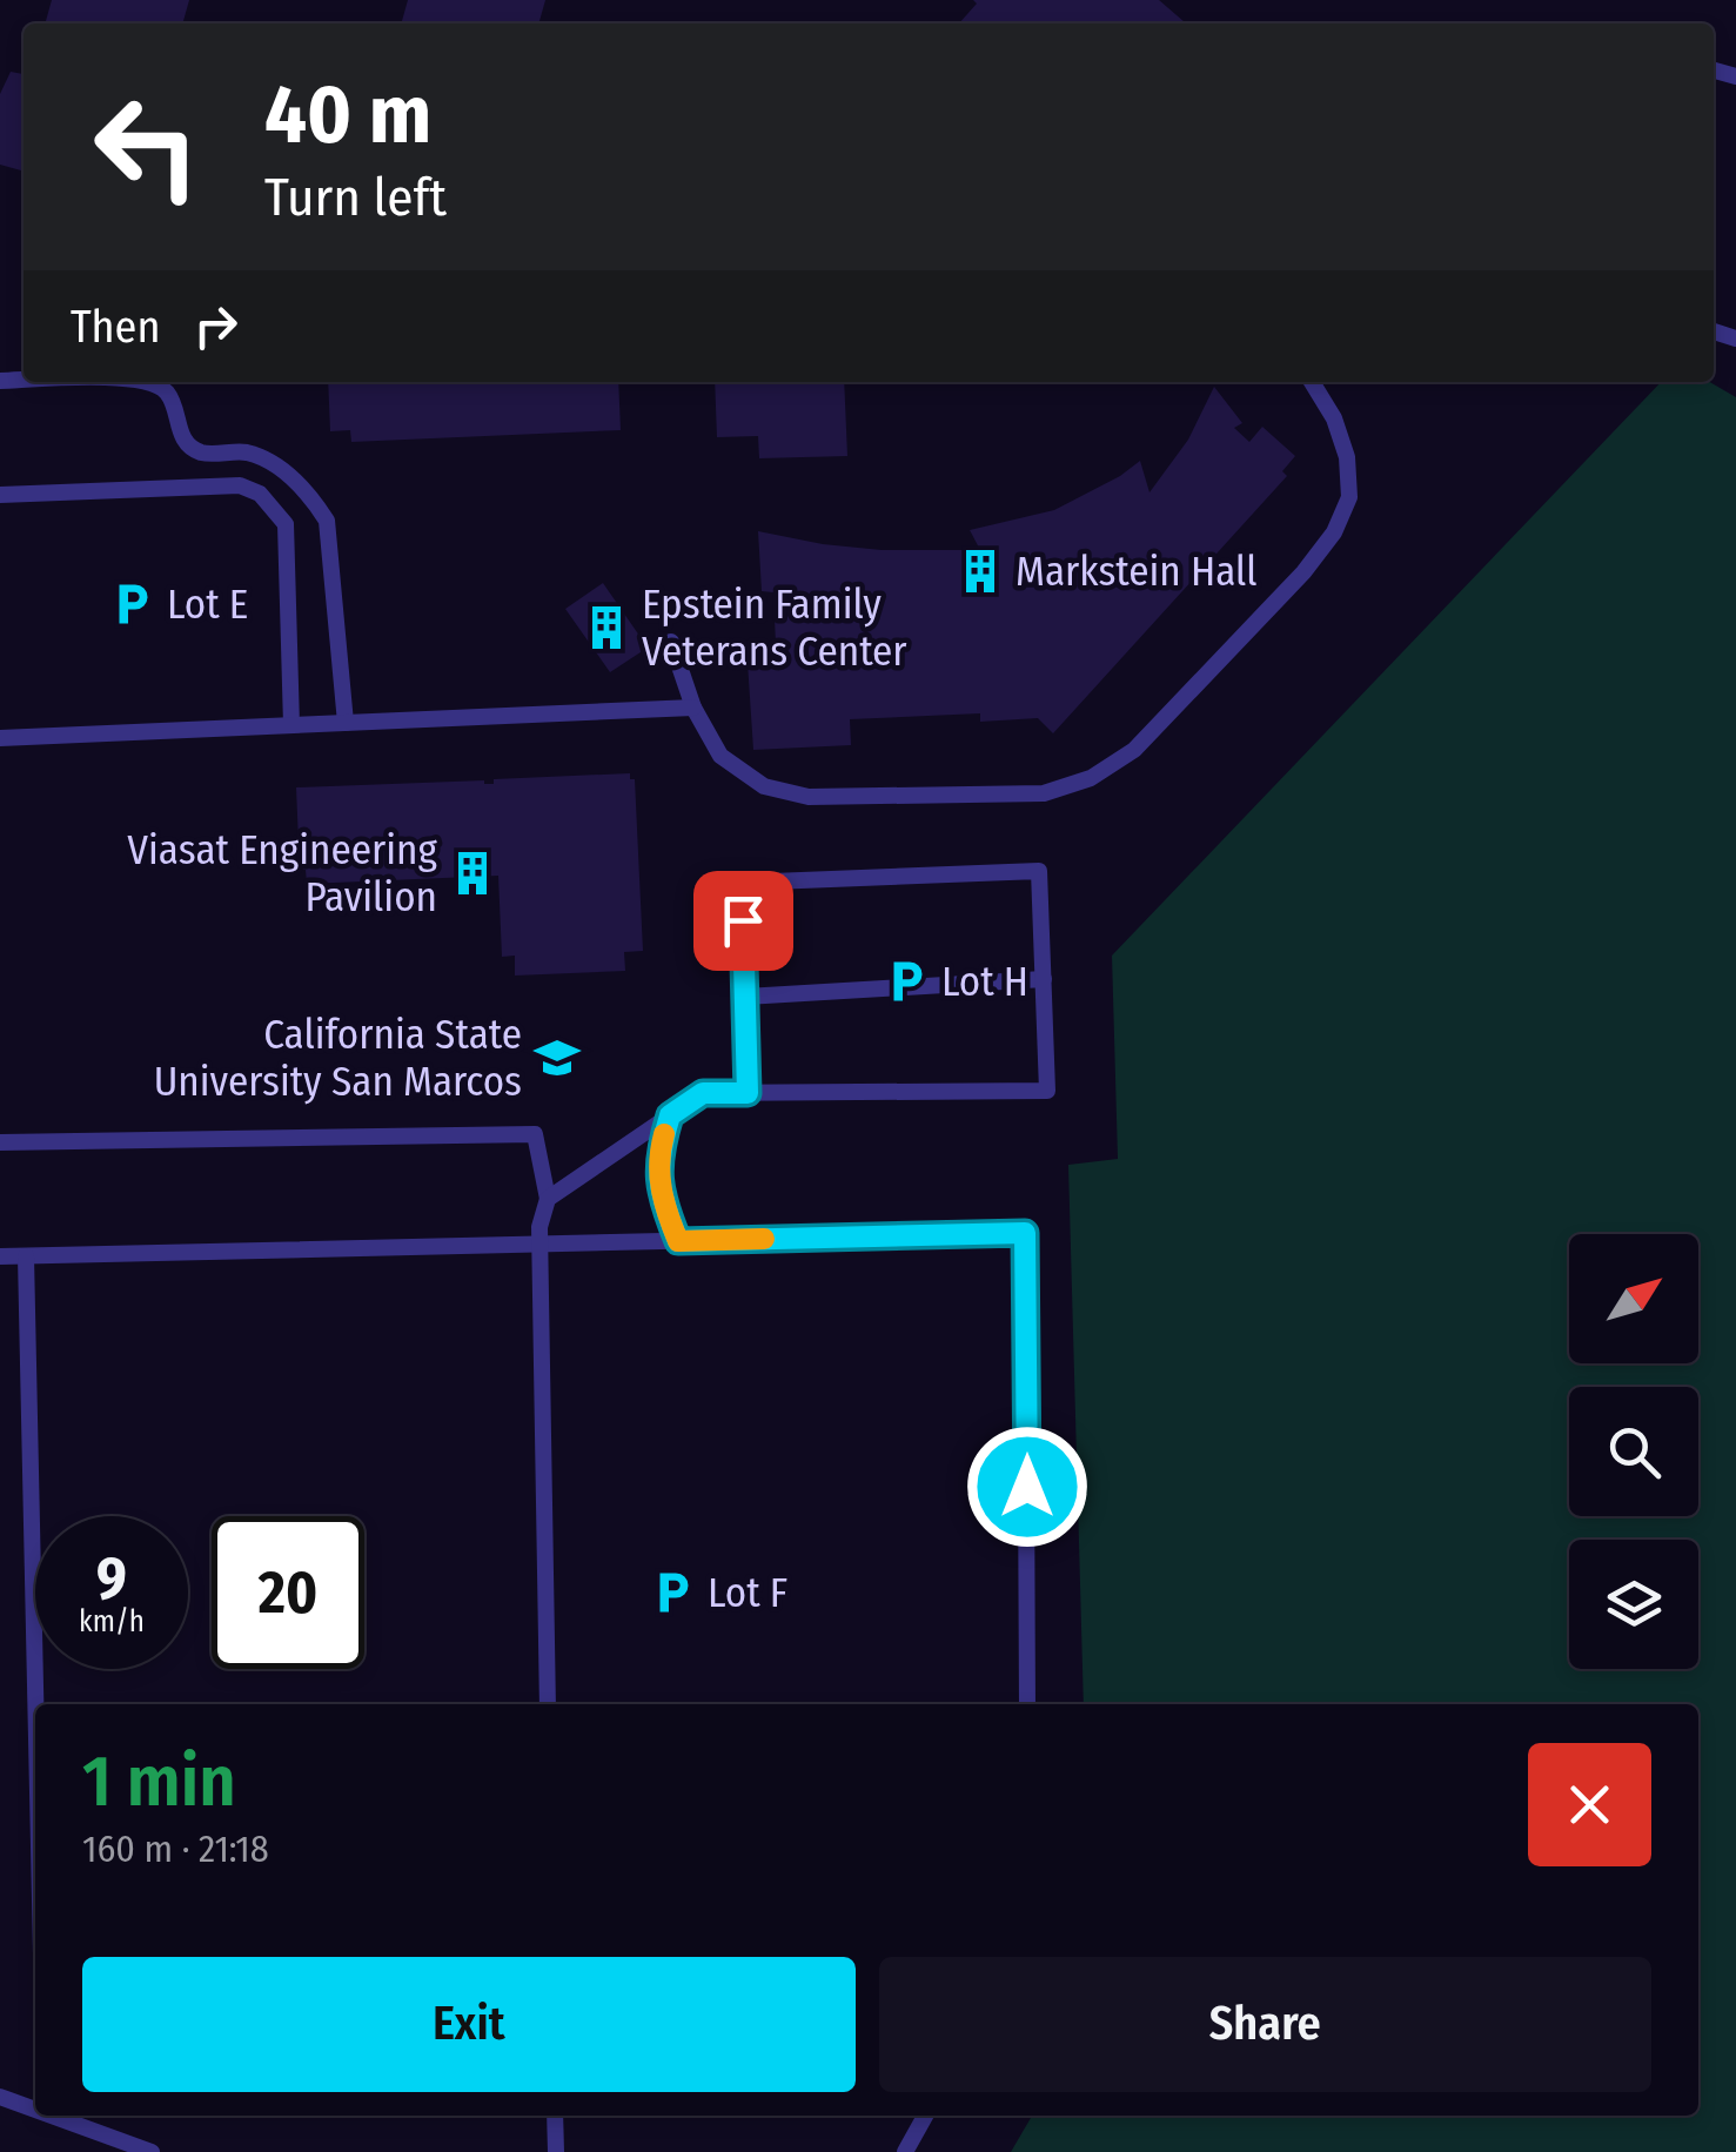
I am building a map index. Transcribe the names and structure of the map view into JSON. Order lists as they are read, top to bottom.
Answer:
{
  "places": {
    "building": ["Markstein Hall", "Epstein Family Veterans Center", "Viasat Engineering Pavilion"],
    "parking": ["Lot E", "Lot H", "Lot F"],
    "school or university": ["California State University San Marcos"]
  },
  "north": "top right",
  "page": {
    "turn": ["40 m", "Turn left"],
    "then": "Then",
    "speed": "9 km/h",
    "limit": "20",
    "heading": ["1 min", "160 m · 21:18"],
    "buttons": ["Exit", "Share"]
  }
}
